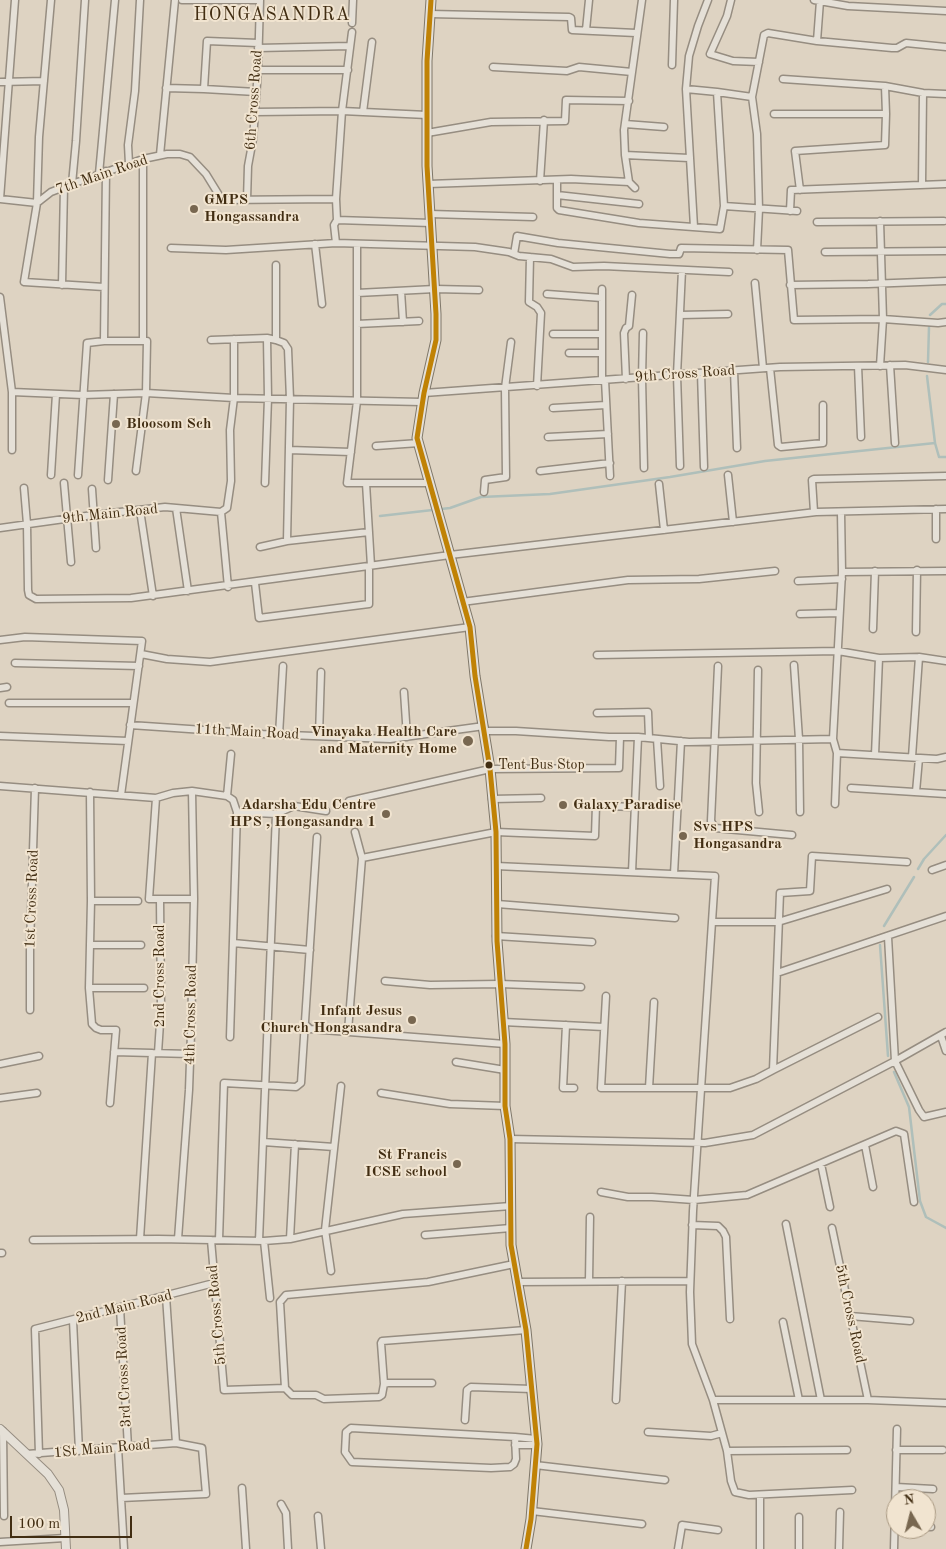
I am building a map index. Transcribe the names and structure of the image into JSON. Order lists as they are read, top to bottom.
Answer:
{
  "streets": {
    "street": [
      "6th Cross Road",
      "7th Main Road",
      "9th Cross Road",
      "9th Main Road",
      "11th Main Road",
      "1st Cross Road",
      "2nd Cross Road",
      "4th Cross Road",
      "2nd Main Road",
      "5th Cross Road",
      "3rd Cross Road",
      "1St Main Road"
    ]
  },
  "crossings": [
    ["6th Cross Road", "7th Main Road"],
    ["2nd Main Road", "5th Cross Road"],
    ["2nd Main Road", "3rd Cross Road"],
    ["2nd Main Road", "1St Main Road"],
    ["3rd Cross Road", "1St Main Road"]
  ],
  "districts": ["HONGASANDRA"],
  "places": [
    "GMPS Hongassandra",
    "Bloosom Sch",
    "Vinayaka Health Care and Maternity Home",
    "Tent Bus Stop",
    "Galaxy Paradise",
    "Adarsha Edu Centre HPS , Hongasandra 1",
    "Svs HPS Hongasandra",
    "Infant Jesus Church Hongasandra",
    "St Francis ICSE school"
  ],
  "scale_bar": "100 m",
  "north": "top"
}
